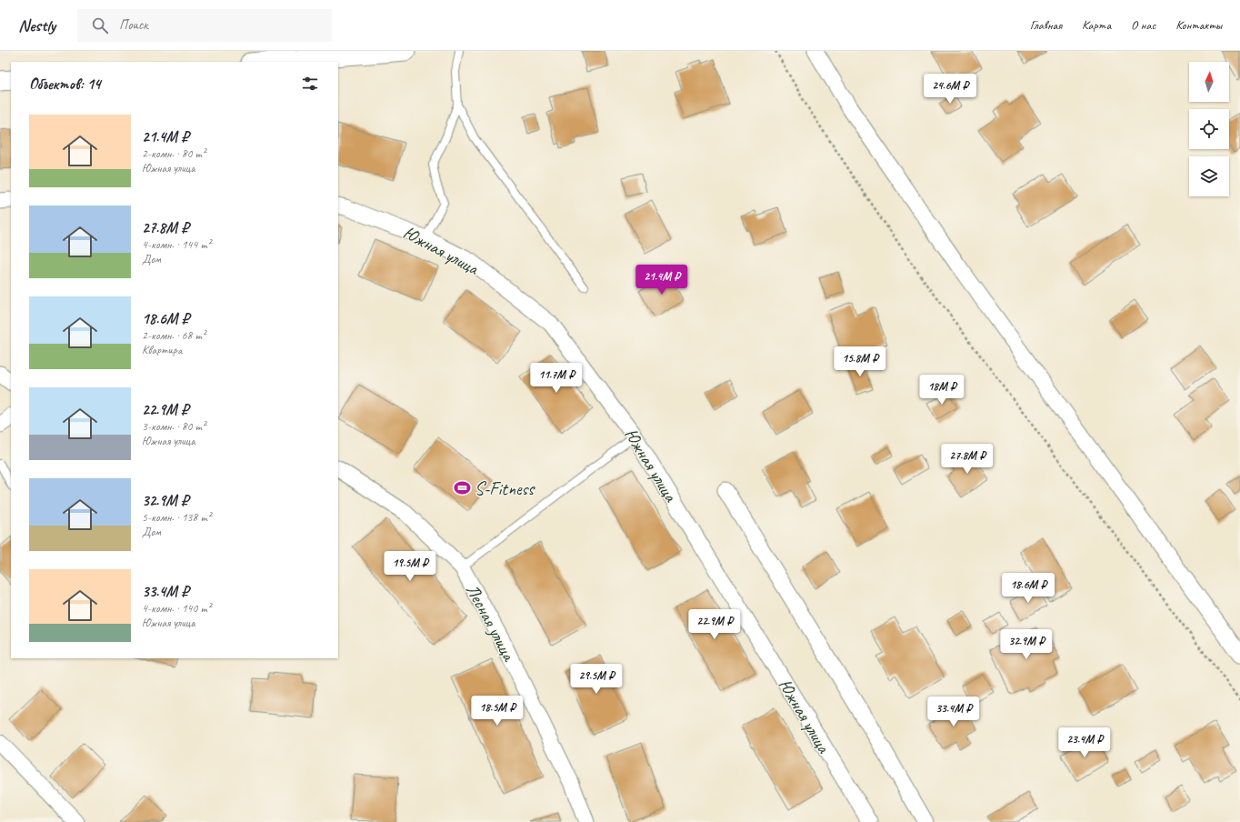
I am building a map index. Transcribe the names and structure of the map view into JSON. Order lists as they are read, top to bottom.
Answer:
{
  "streets": {
    "street": ["Южная улица", "Лесная улица"]
  },
  "places": {
    "sports": ["S-Fitness"]
  },
  "north": "top",
  "page": {
    "header": "Nestly",
    "search": "Поиск",
    "nav": [
      "Главная",
      "Карта",
      "О нас",
      "Контакты"
    ],
    "heading": "Объектов: 14",
    "price": [
      "24.6M ₽",
      "21.4M ₽",
      "15.8M ₽",
      "11.7M ₽",
      "18M ₽",
      "27.8M ₽",
      "19.5M ₽",
      "18.6M ₽",
      "22.9M ₽",
      "32.9M ₽",
      "29.5M ₽",
      "18.5M ₽",
      "33.4M ₽",
      "23.4M ₽"
    ],
    "list": [
      {
        "name": "21.4M ₽",
        "note": "2-комн. · 80 m² · Южная улица"
      },
      {
        "name": "27.8M ₽",
        "note": "4-комн. · 144 m² · Дом"
      },
      {
        "name": "18.6M ₽",
        "note": "2-комн. · 68 m² · Квартира"
      },
      {
        "name": "22.9M ₽",
        "note": "3-комн. · 80 m² · Южная улица"
      },
      {
        "name": "32.9M ₽",
        "note": "5-комн. · 138 m² · Дом"
      },
      {
        "name": "33.4M ₽",
        "note": "4-комн. · 140 m² · Южная улица"
      }
    ]
  }
}
